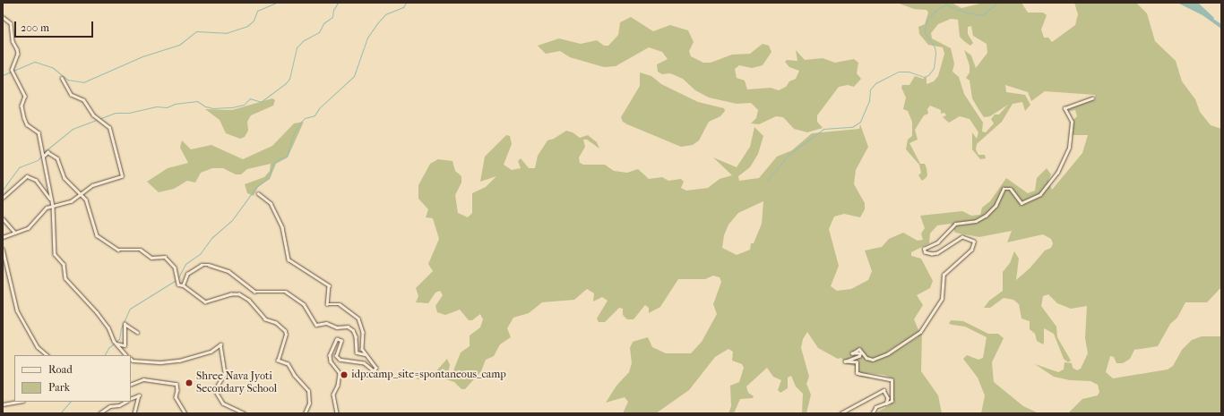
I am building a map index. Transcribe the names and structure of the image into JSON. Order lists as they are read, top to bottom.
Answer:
{
  "places": ["idp:camp_site=spontaneous_camp", "Shree Nava Jyoti Secondary School"],
  "legend": ["Road", "Park"],
  "scale_bar": "200 m"
}
